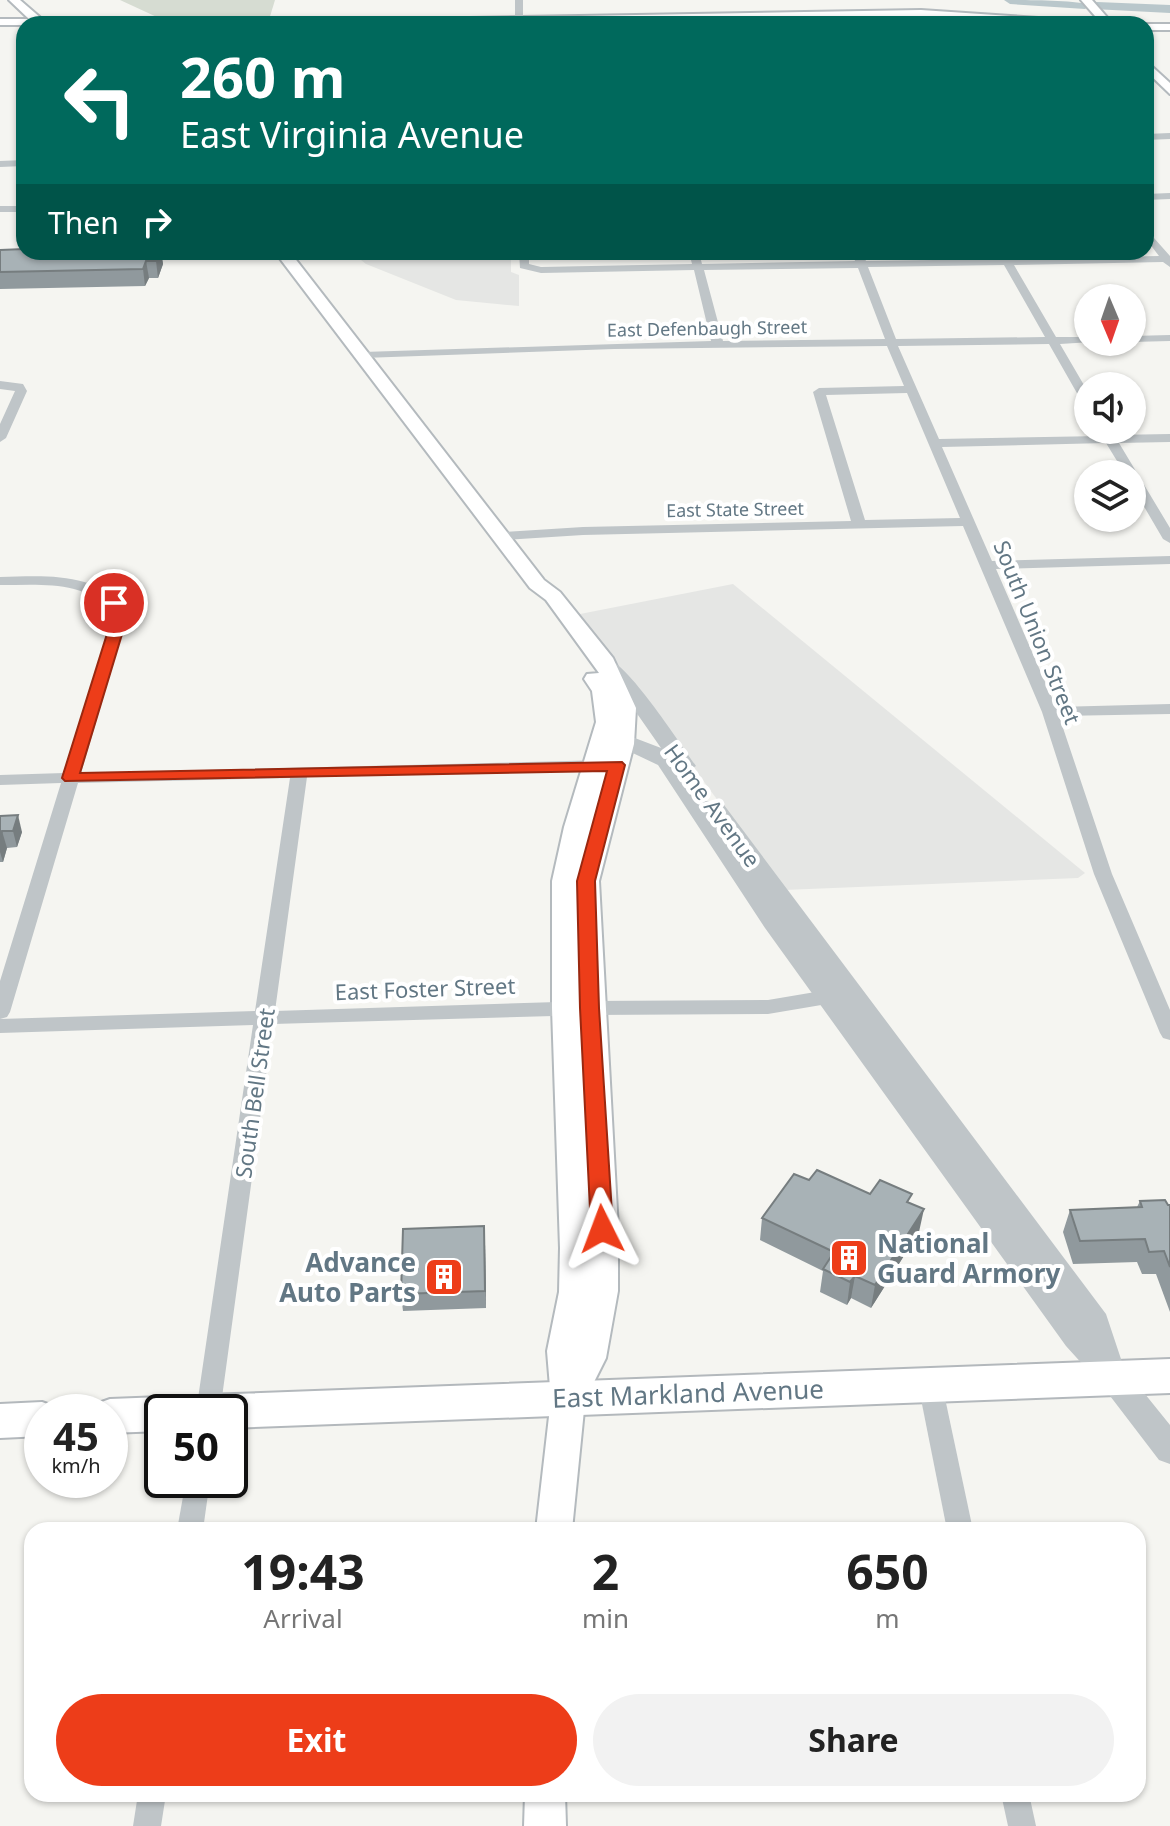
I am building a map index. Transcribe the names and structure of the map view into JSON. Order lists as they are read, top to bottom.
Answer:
{
  "streets": {
    "main road": ["Home Avenue", "East Markland Avenue"],
    "street": [
      "East Defenbaugh Street",
      "East State Street",
      "South Union Street",
      "East Foster Street",
      "South Bell Street"
    ]
  },
  "crossings": [
    ["East Defenbaugh Street", "South Union Street"],
    ["East Defenbaugh Street", "Home Avenue"],
    ["East State Street", "South Union Street"],
    ["East State Street", "Home Avenue"],
    ["Home Avenue", "East Foster Street"],
    ["Home Avenue", "East Markland Avenue"],
    ["East Foster Street", "South Bell Street"]
  ],
  "places": {
    "building": ["National Guard Armory", "Advance Auto Parts"]
  },
  "north": "bottom",
  "page": {
    "turn": ["260 m", "East Virginia Avenue"],
    "then": "Then",
    "speed": "45 km/h",
    "limit": "50",
    "eta": [
      "19:43",
      "Arrival",
      "2",
      "min",
      "650",
      "m"
    ],
    "buttons": ["Exit", "Share"]
  }
}
